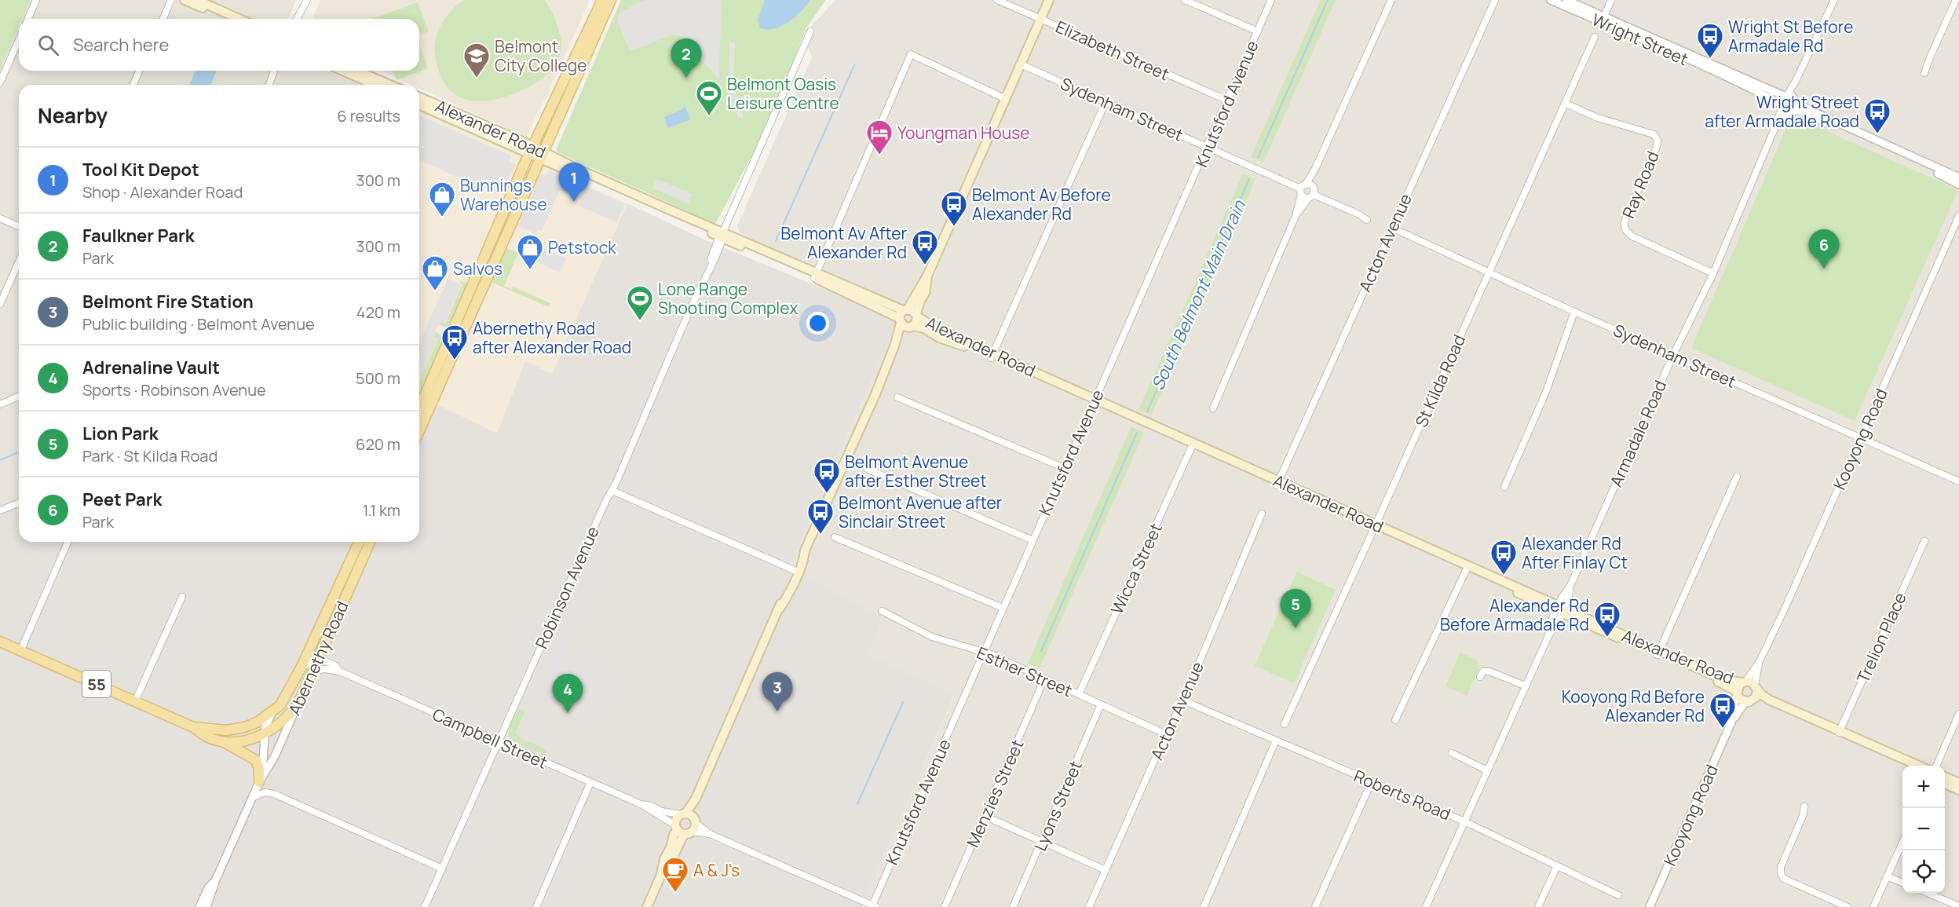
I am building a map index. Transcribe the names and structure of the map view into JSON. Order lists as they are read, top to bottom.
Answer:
{
  "streets": {
    "main road": ["Alexander Road", "Abernethy Road", "55"],
    "street": [
      "Wright Street",
      "Elizabeth Street",
      "Knutsford Avenue",
      "Sydenham Street",
      "Ray Road",
      "Acton Avenue",
      "St Kilda Road",
      "Armadale Road",
      "Kooyong Road",
      "Wicca Street",
      "Robinson Avenue",
      "Trelion Place",
      "Esther Street",
      "Campbell Street",
      "Menzies Street",
      "Roberts Road",
      "Lyons Street"
    ]
  },
  "crossings": [
    ["Wright Street", "Armadale Road"],
    ["Elizabeth Street", "Knutsford Avenue"],
    ["Knutsford Avenue", "Sydenham Street"],
    ["Knutsford Avenue", "Alexander Road"],
    ["Knutsford Avenue", "Esther Street"],
    ["Knutsford Avenue", "Campbell Street"],
    ["Sydenham Street", "Acton Avenue"],
    ["Sydenham Street", "St Kilda Road"],
    ["Sydenham Street", "Armadale Road"],
    ["Sydenham Street", "Kooyong Road"],
    ["Alexander Road", "Acton Avenue"],
    ["Alexander Road", "St Kilda Road"],
    ["Alexander Road", "Armadale Road"],
    ["Alexander Road", "Kooyong Road"],
    ["Alexander Road", "Wicca Street"],
    ["Alexander Road", "Robinson Avenue"],
    ["Ray Road", "St Kilda Road"],
    ["Ray Road", "Armadale Road"],
    ["Acton Avenue", "Esther Street"],
    ["Acton Avenue", "Roberts Road"],
    ["Armadale Road", "Roberts Road"],
    ["Wicca Street", "Esther Street"],
    ["Robinson Avenue", "Campbell Street"],
    ["Abernethy Road", "55"],
    ["Abernethy Road", "Campbell Street"],
    ["Esther Street", "Menzies Street"],
    ["Esther Street", "Lyons Street"]
  ],
  "water": ["South Belmont Main Drain"],
  "places": {
    "bus stop": [
      "Wright St Before Armadale Rd",
      "Wright Street after Armadale Road",
      "Belmont Av Before Alexander Rd",
      "Belmont Av After Alexander Rd",
      "Abernethy Road after Alexander Road",
      "Belmont Avenue after Esther Street",
      "Belmont Avenue after Sinclair Street",
      "Alexander Rd After Finlay Ct",
      "Alexander Rd Before Armadale Rd",
      "Kooyong Rd Before Alexander Rd"
    ],
    "school or university": ["Belmont City College"],
    "sports": ["Belmont Oasis Leisure Centre", "Lone Range Shooting Complex"],
    "hotel": ["Youngman House"],
    "shop": ["Bunnings Warehouse", "Petstock", "Salvos"],
    "cafe": ["A & J's"]
  },
  "page": {
    "search": "Search here",
    "pins": [
      "2",
      "1",
      "6",
      "5",
      "3",
      "4"
    ],
    "heading": ["Nearby", "6 results"],
    "list": [
      {
        "mark": "1",
        "name": "Tool Kit Depot",
        "note": "Shop · Alexander Road",
        "value": "300 m"
      },
      {
        "mark": "2",
        "name": "Faulkner Park",
        "note": "Park",
        "value": "300 m"
      },
      {
        "mark": "3",
        "name": "Belmont Fire Station",
        "note": "Public building · Belmont Avenue",
        "value": "420 m"
      },
      {
        "mark": "4",
        "name": "Adrenaline Vault",
        "note": "Sports · Robinson Avenue",
        "value": "500 m"
      },
      {
        "mark": "5",
        "name": "Lion Park",
        "note": "Park · St Kilda Road",
        "value": "620 m"
      },
      {
        "mark": "6",
        "name": "Peet Park",
        "note": "Park",
        "value": "1.1 km"
      }
    ],
    "map_buttons": ["+", "−"]
  }
}
